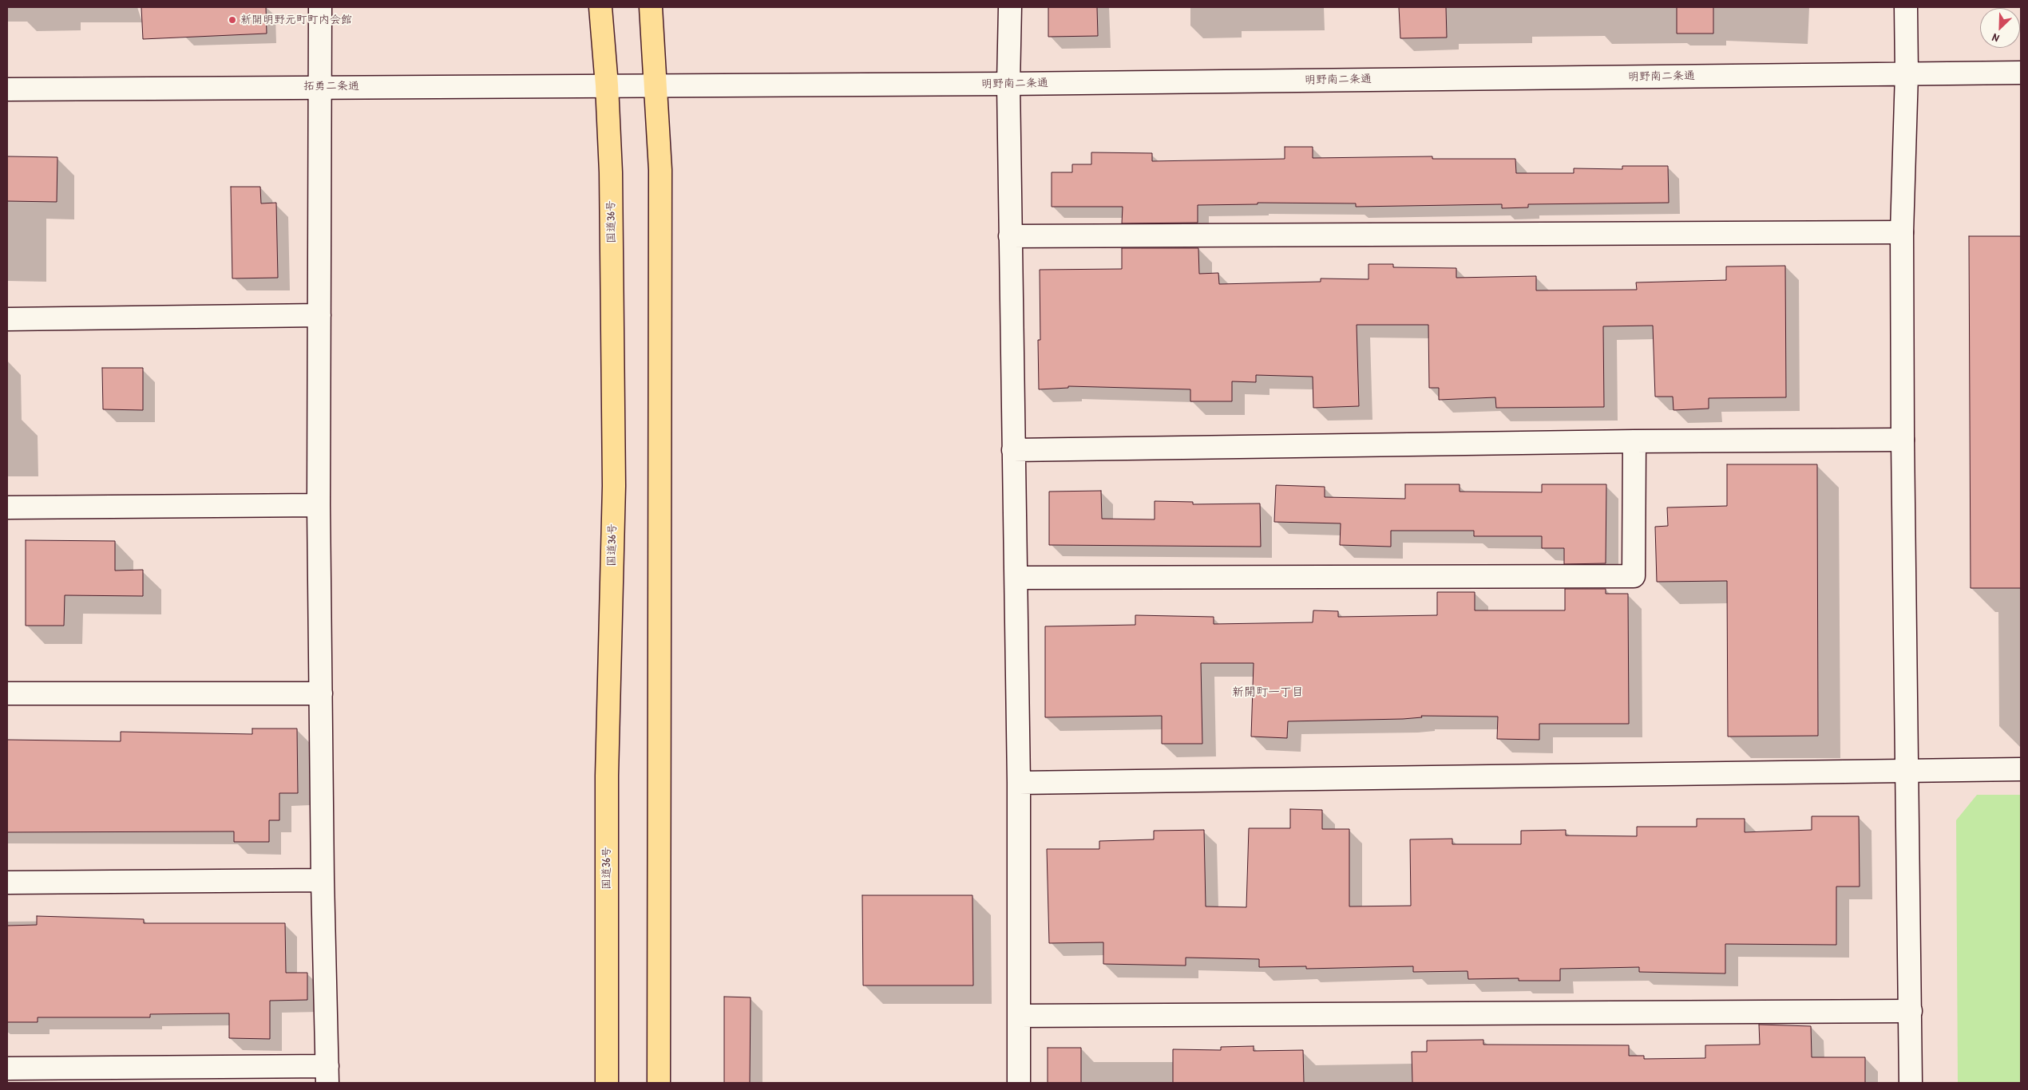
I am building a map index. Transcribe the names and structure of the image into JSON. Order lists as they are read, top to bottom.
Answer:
{
  "streets": {
    "highway": ["国道36号"],
    "street": ["明野南二条通", "拓勇二条通"]
  },
  "crossings": [
    ["明野南二条通", "拓勇二条通"],
    ["拓勇二条通", "国道36号"]
  ],
  "districts": ["新開町一丁目"],
  "places": ["新開明野元町町内会館"],
  "north": "bottom left"
}
